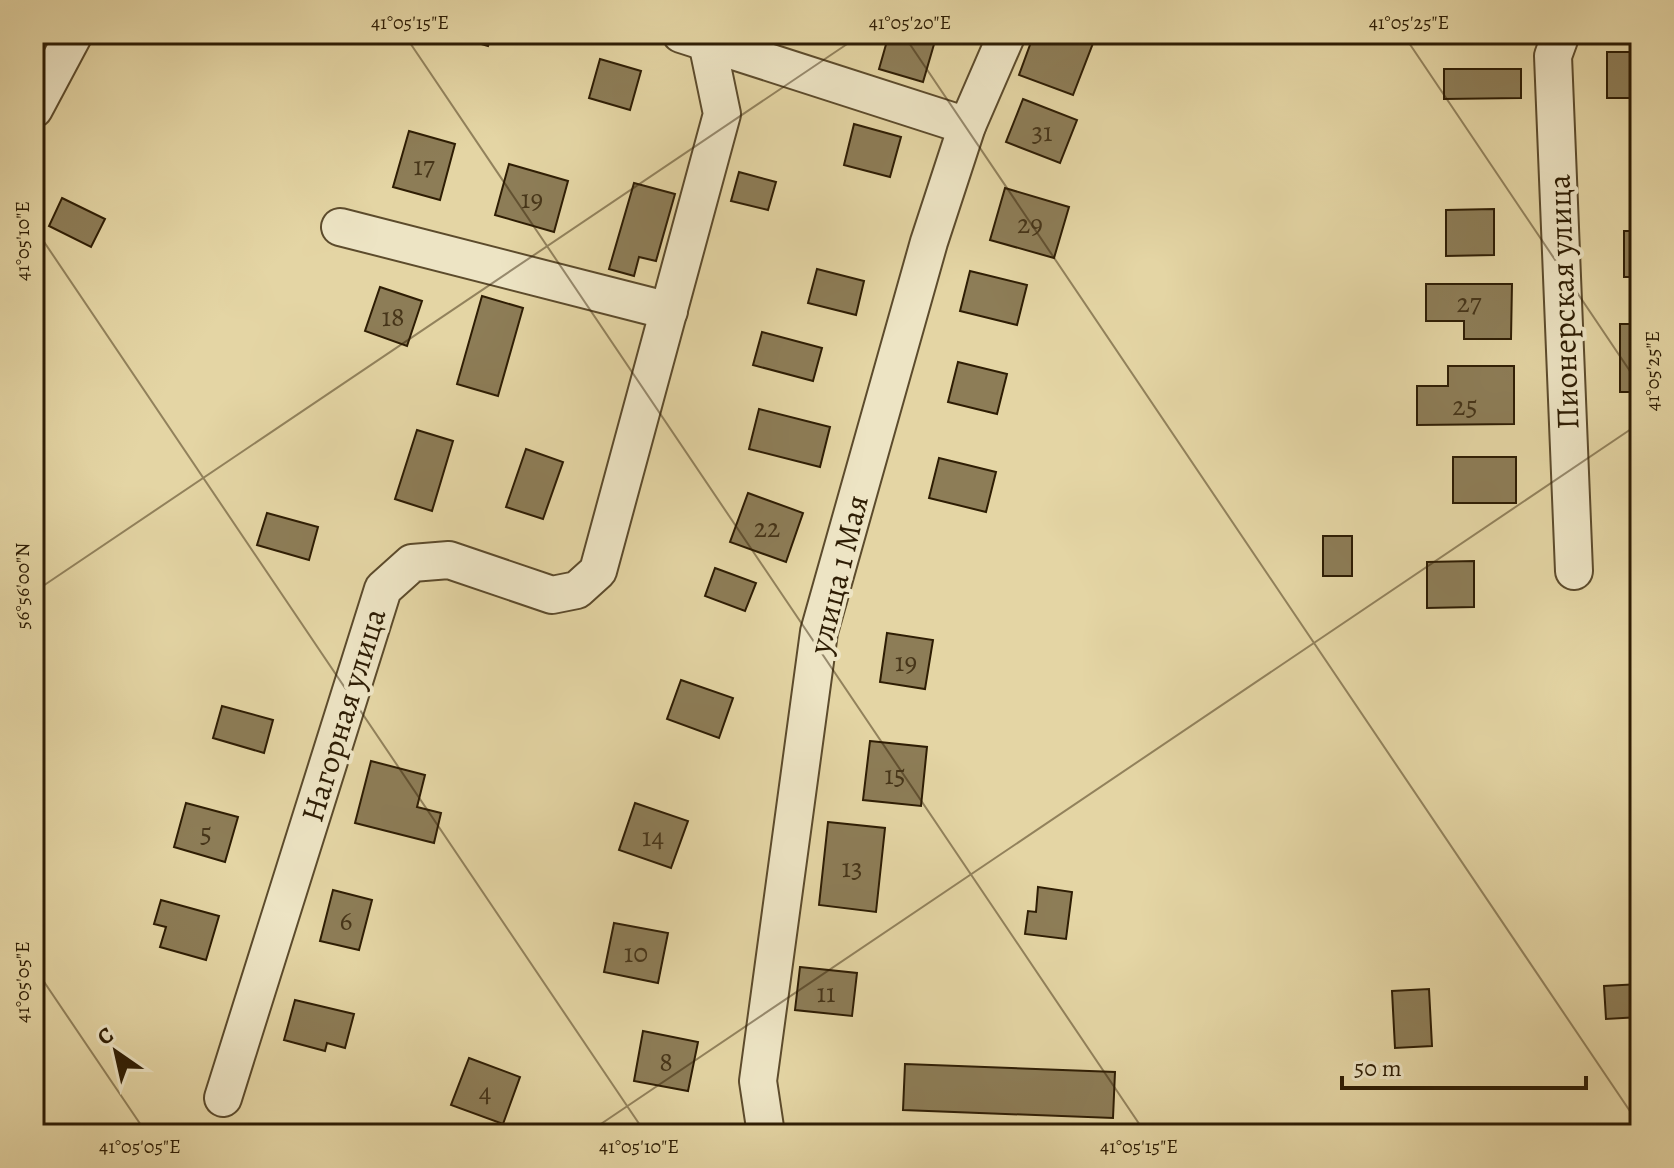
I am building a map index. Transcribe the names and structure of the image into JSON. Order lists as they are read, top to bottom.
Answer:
{
  "streets": {
    "street": ["Пионерская улица", "улица 1 Мая", "Нагорная улица"]
  },
  "house_numbers": [
    "31",
    "17",
    "19",
    "29",
    "27",
    "18",
    "25",
    "22",
    "19",
    "15",
    "5",
    "14",
    "13",
    "6",
    "10",
    "11",
    "8",
    "4"
  ],
  "scale_bar": "50 m",
  "north": "top left",
  "coordinates": [
    "41°05'15\"E",
    "41°05'20\"E",
    "41°05'25\"E",
    "41°05'10\"E",
    "56°56'00\"N",
    "41°05'05\"E"
  ]
}
